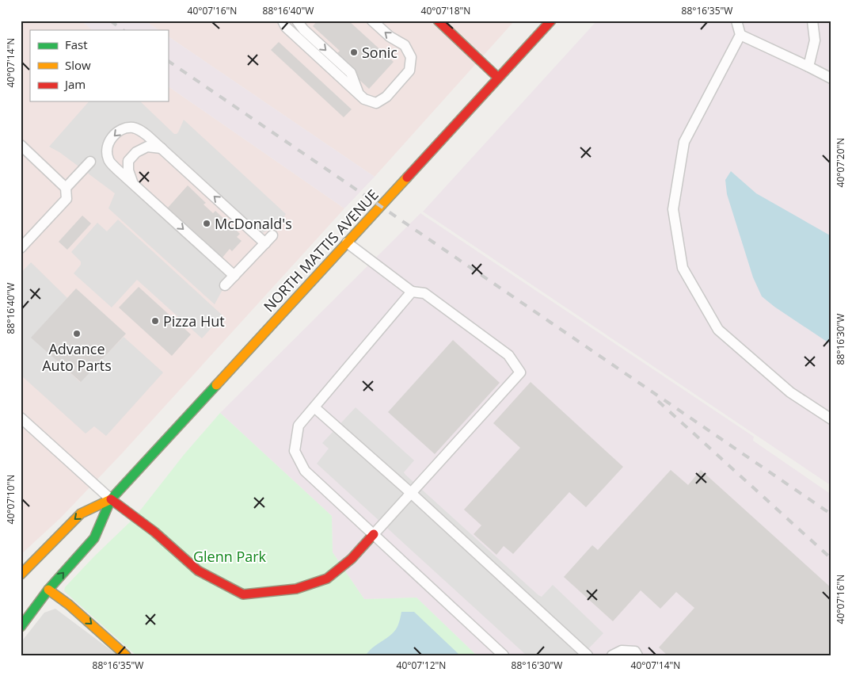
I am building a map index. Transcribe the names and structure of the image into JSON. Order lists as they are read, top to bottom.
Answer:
{
  "streets": {
    "main road": ["NORTH MATTIS AVENUE"]
  },
  "parks": ["Glenn Park"],
  "places": [
    "Sonic",
    "McDonald's",
    "Pizza Hut",
    "Advance Auto Parts"
  ],
  "legend": ["Fast", "Slow", "Jam"],
  "coordinates": [
    "40°07'16\"N",
    "88°16'40\"W",
    "40°07'18\"N",
    "88°16'35\"W",
    "40°07'14\"N",
    "40°07'20\"N",
    "88°16'30\"W",
    "40°07'10\"N",
    "40°07'12\"N"
  ]
}
